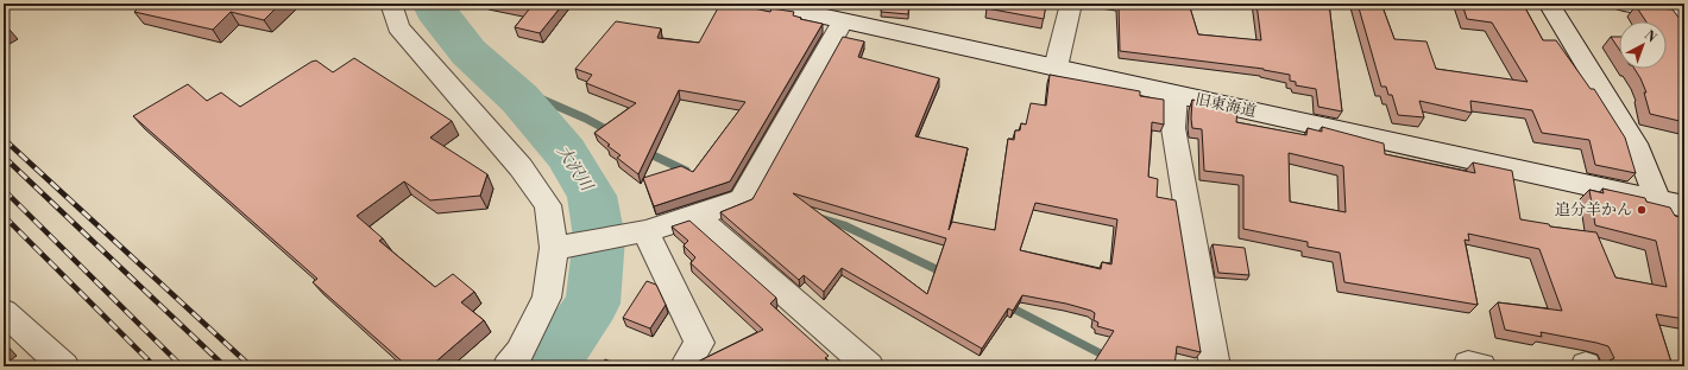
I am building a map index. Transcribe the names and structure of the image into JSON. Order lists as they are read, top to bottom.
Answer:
{
  "streets": {
    "street": ["旧東海道"]
  },
  "water": ["大沢川"],
  "places": ["追分羊かん"],
  "north": "top right"
}
